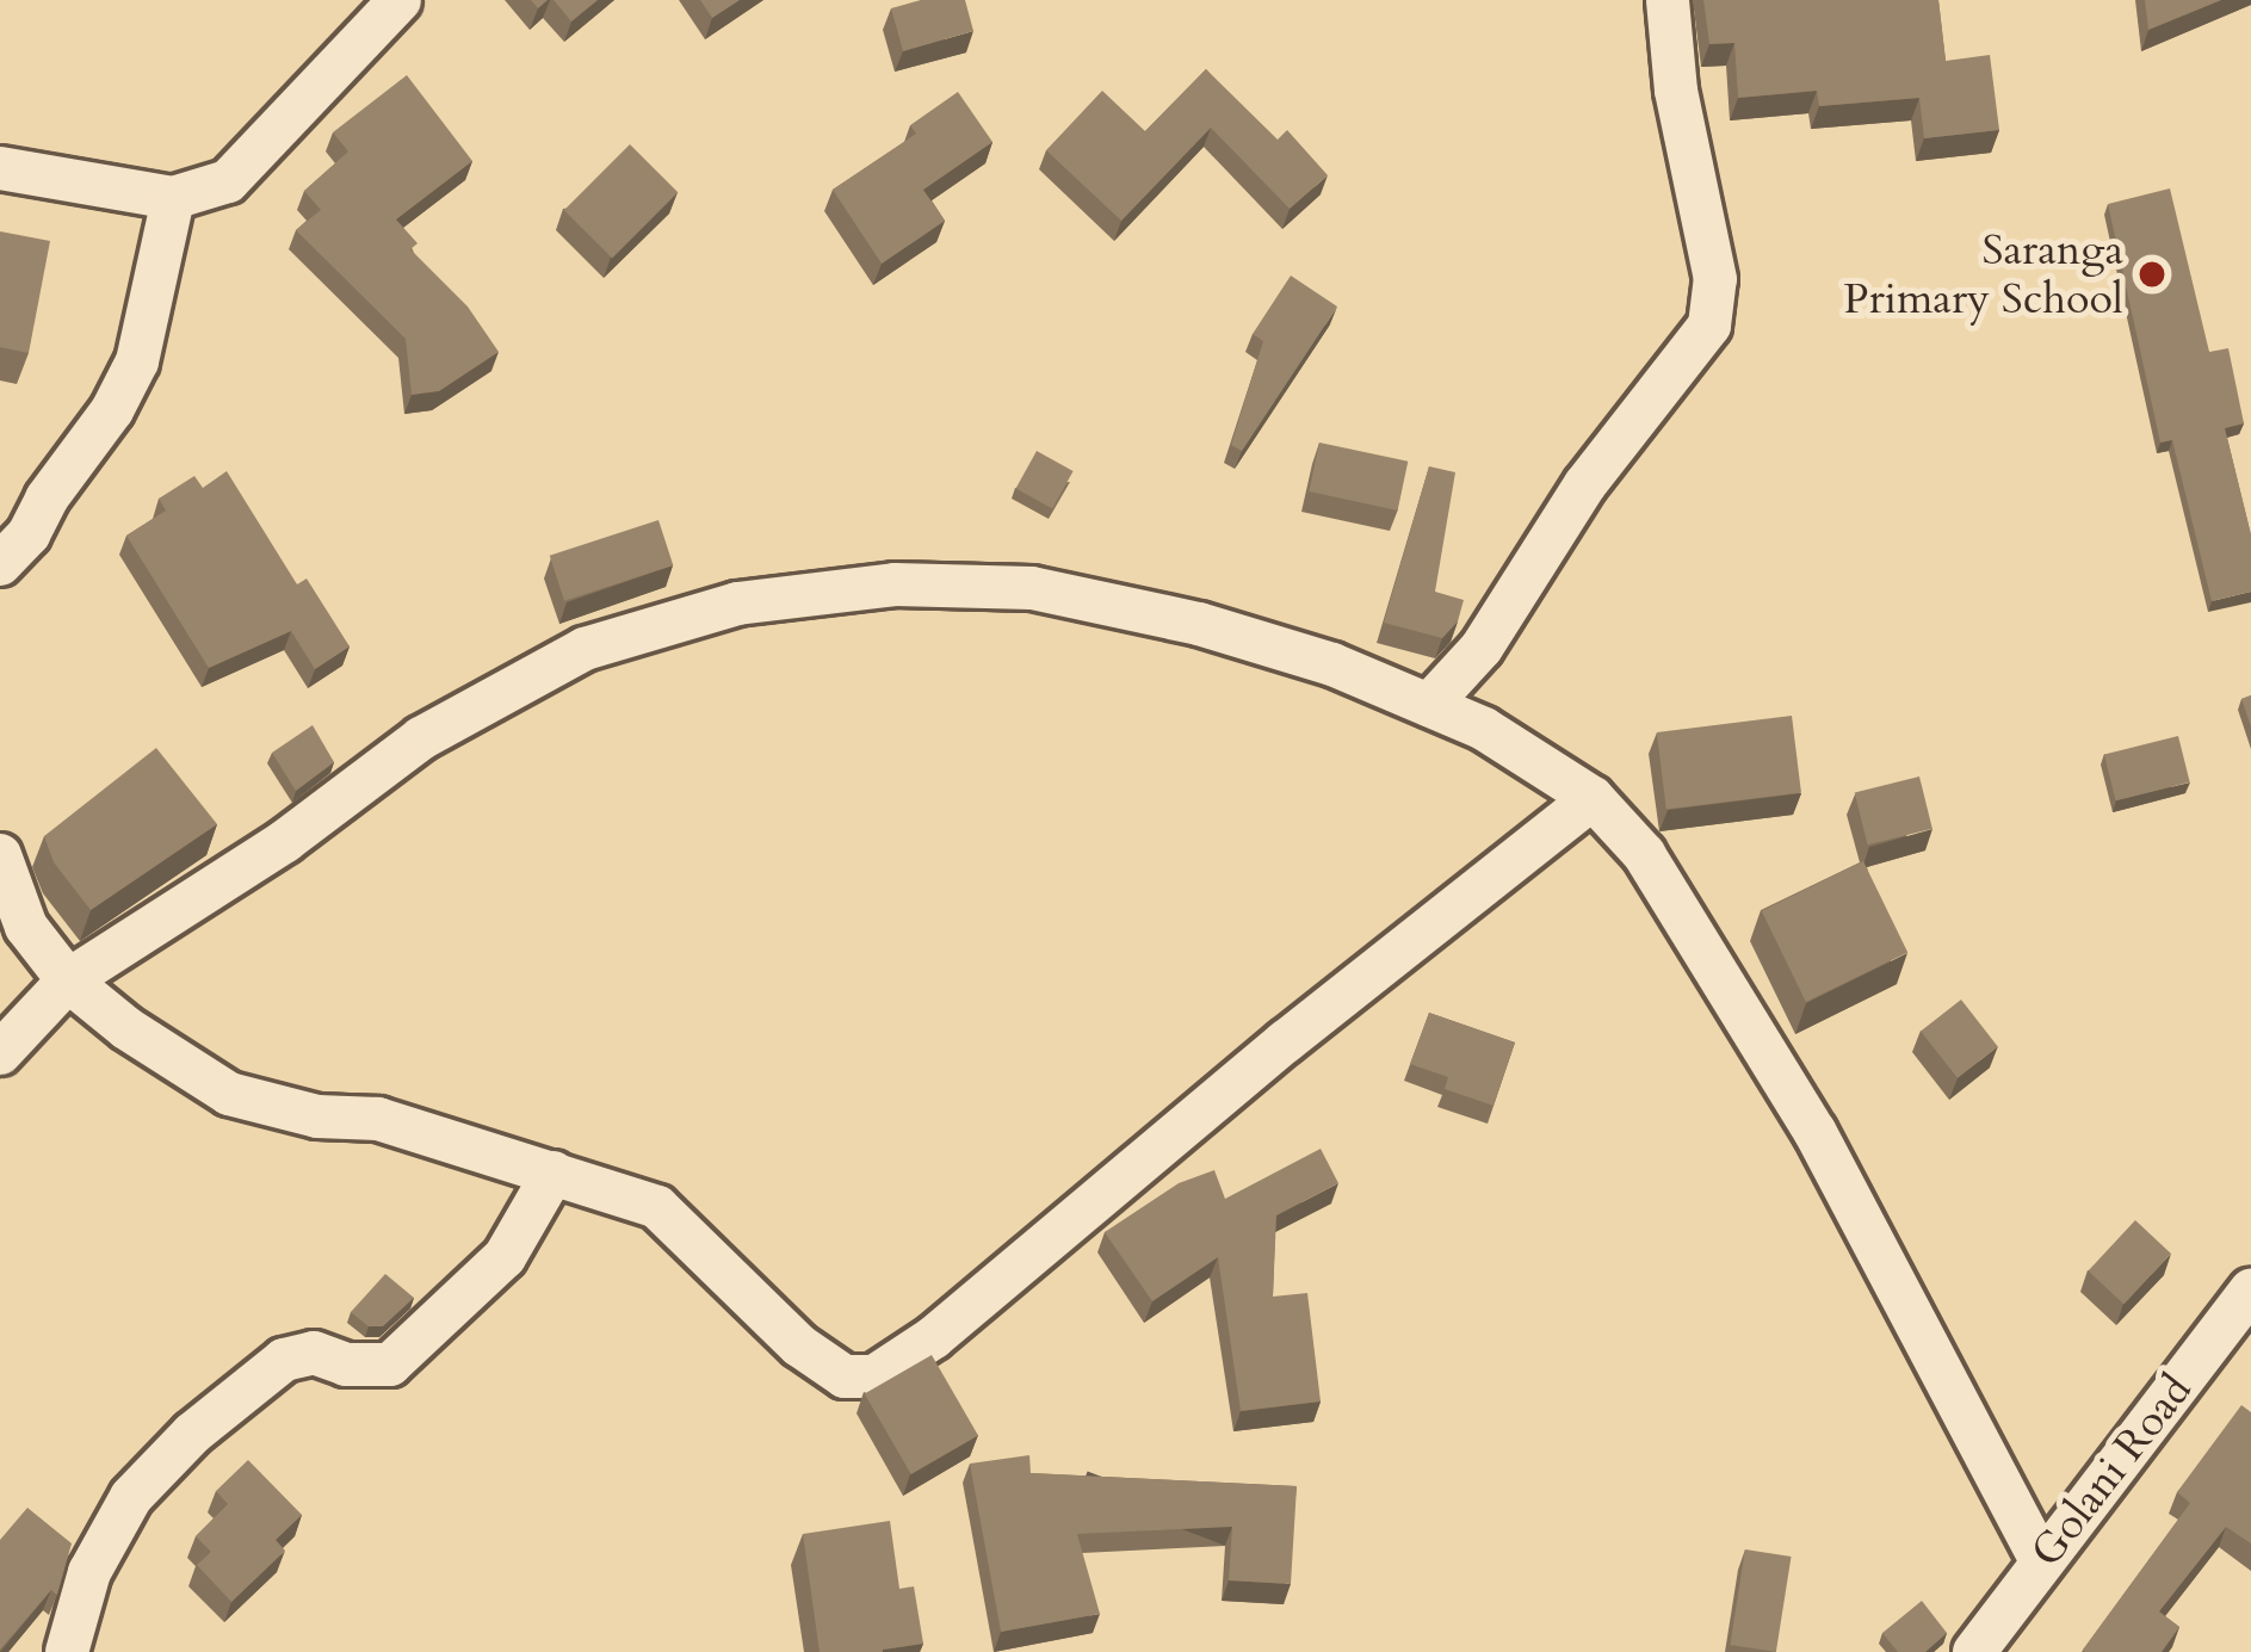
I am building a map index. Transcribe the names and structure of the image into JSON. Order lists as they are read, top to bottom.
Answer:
{
  "streets": {
    "street": ["Golani Road"]
  },
  "places": ["Saranga Primary School"]
}
